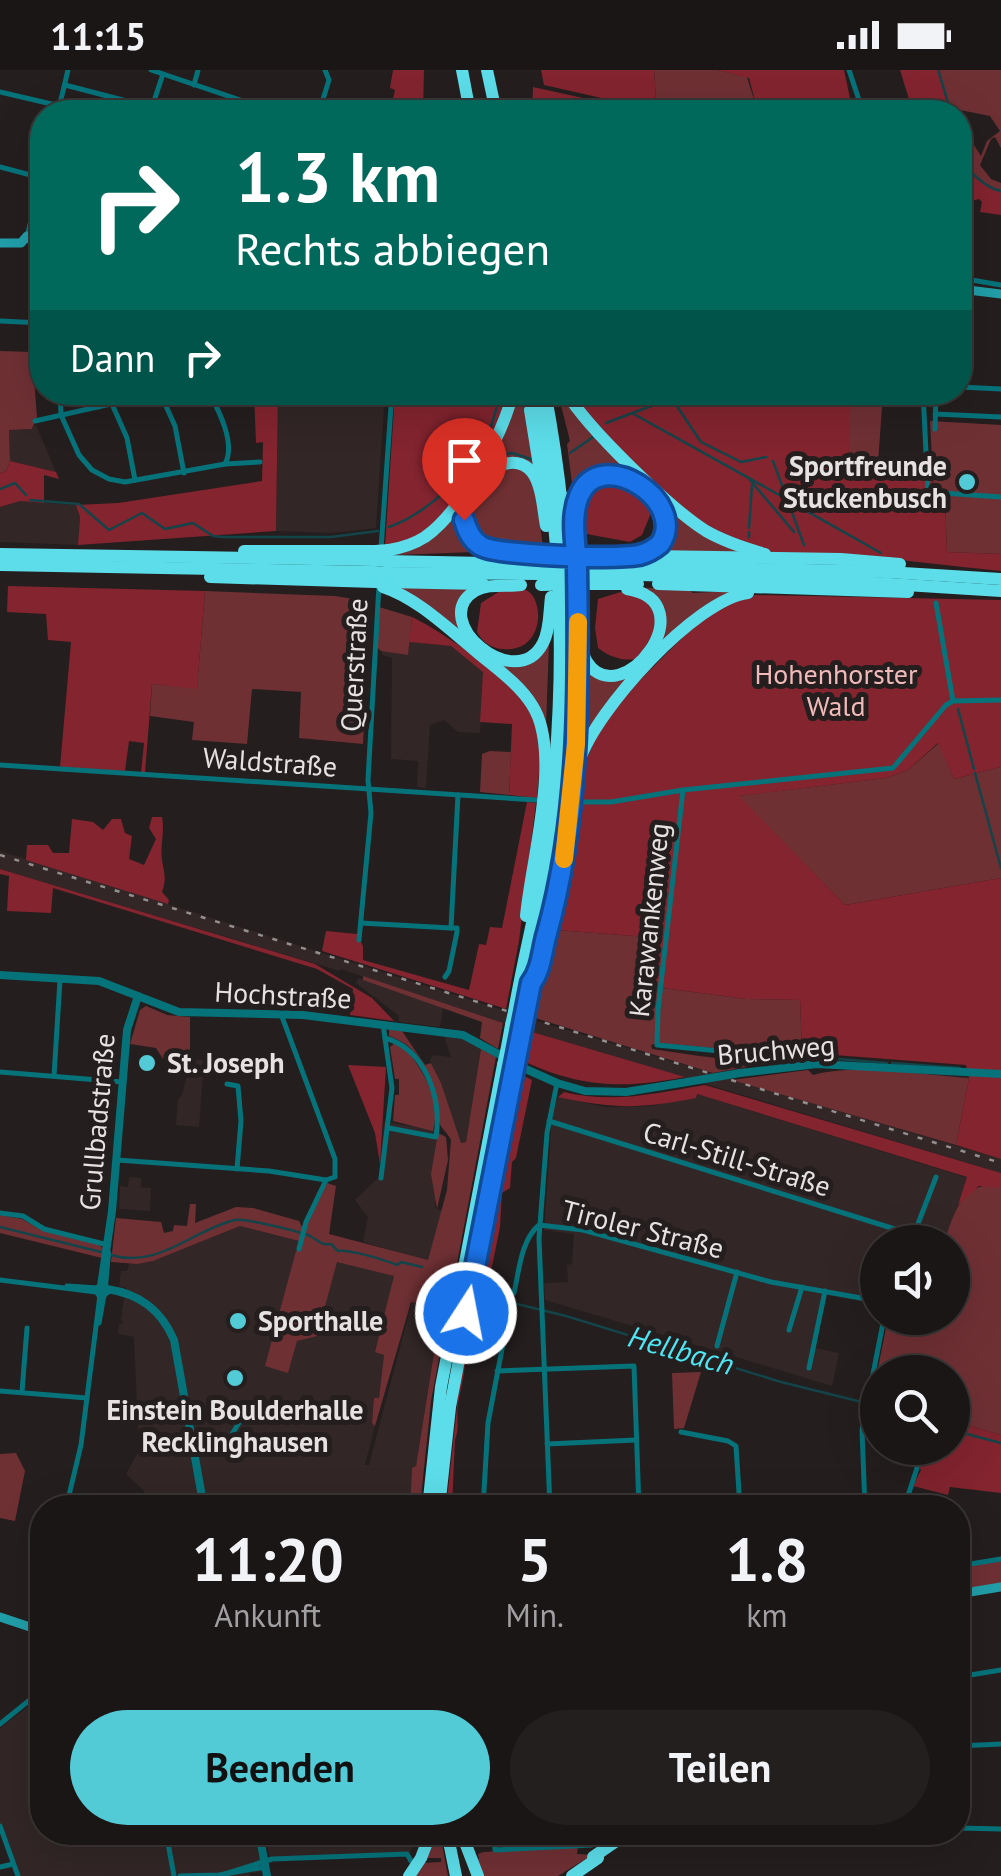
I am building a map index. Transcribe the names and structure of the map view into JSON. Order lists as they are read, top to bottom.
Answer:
{
  "streets": {
    "street": [
      "Querstraße",
      "Waldstraße",
      "Karawankenweg",
      "Hochstraße",
      "Bruchweg",
      "Grullbadstraße",
      "Carl-Still-Straße",
      "Tiroler Straße"
    ]
  },
  "crossings": [
    ["Querstraße", "Waldstraße"],
    ["Karawankenweg", "Bruchweg"],
    ["Hochstraße", "Bruchweg"],
    ["Hochstraße", "Grullbadstraße"]
  ],
  "water": ["Hellbach"],
  "parks": ["Hohenhorster Wald"],
  "places": [
    "Sportfreunde Stuckenbusch",
    "St. Joseph",
    "Sporthalle",
    "Einstein Boulderhalle Recklinghausen"
  ],
  "page": {
    "status": "11:15",
    "turn": ["1.3 km", "Rechts abbiegen"],
    "then": "Dann",
    "eta": [
      "11:20",
      "Ankunft",
      "5",
      "Min.",
      "1.8",
      "km"
    ],
    "buttons": ["Beenden", "Teilen"]
  }
}
